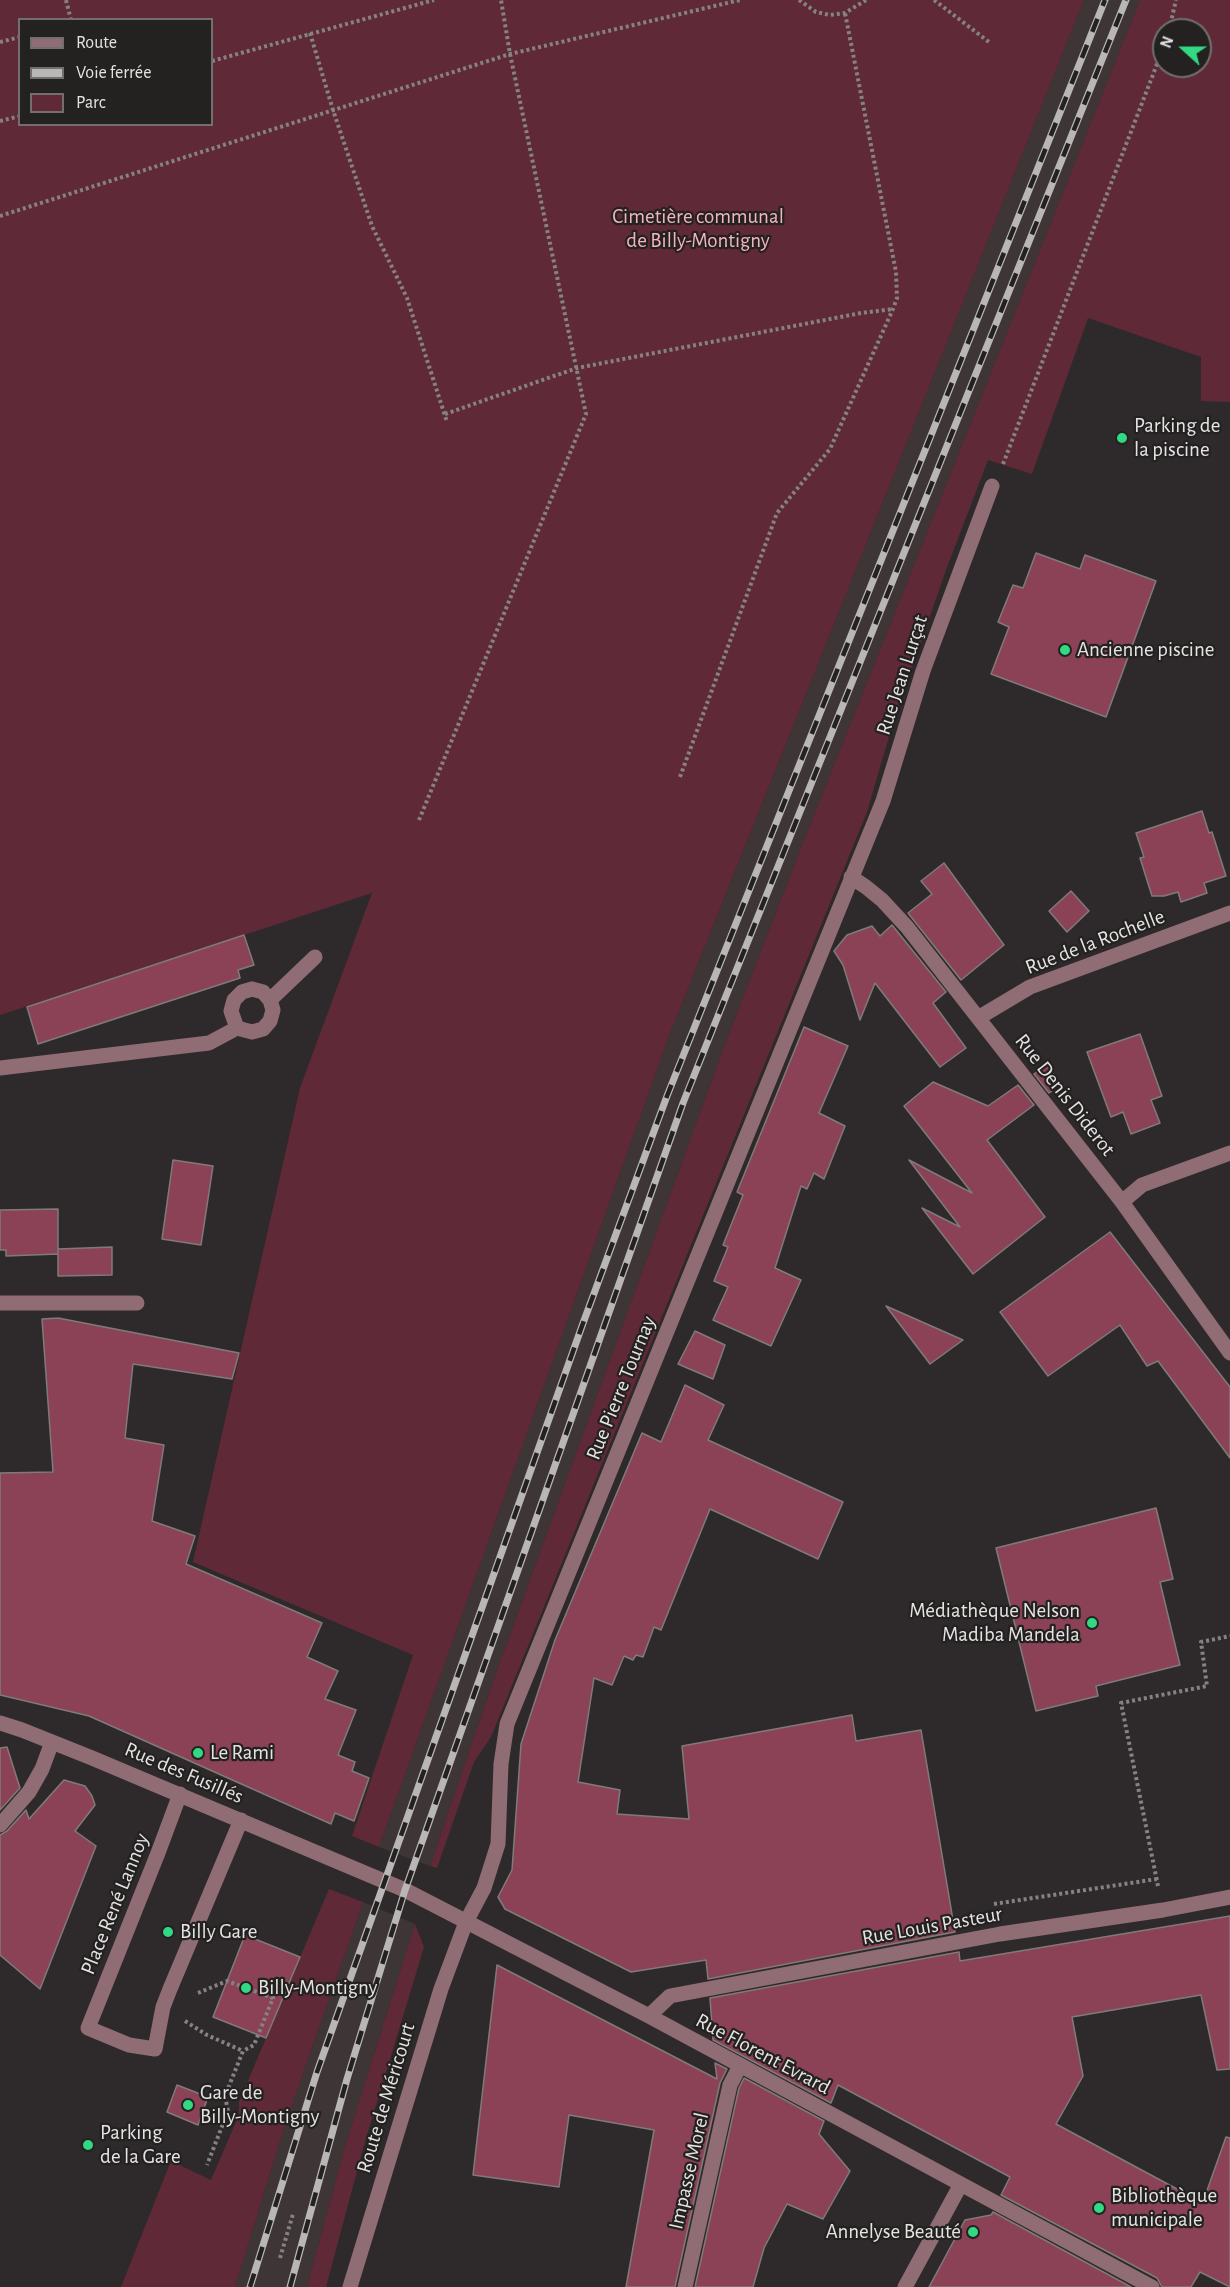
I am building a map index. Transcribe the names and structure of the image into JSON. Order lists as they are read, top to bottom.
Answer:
{
  "streets": {
    "street": [
      "Rue Jean Lurçat",
      "Rue de la Rochelle",
      "Rue Denis Diderot",
      "Rue Pierre Tournay",
      "Rue des Fusillés",
      "Place René Lannoy",
      "Rue Louis Pasteur",
      "Rue Florent Evrard",
      "Route de Méricourt",
      "Impasse Morel"
    ]
  },
  "crossings": [
    ["Rue Jean Lurçat", "Rue Denis Diderot"],
    ["Rue Jean Lurçat", "Rue Pierre Tournay"],
    ["Rue de la Rochelle", "Rue Denis Diderot"],
    ["Rue Denis Diderot", "Rue Pierre Tournay"],
    ["Rue Pierre Tournay", "Rue Florent Evrard"],
    ["Rue Pierre Tournay", "Route de Méricourt"],
    ["Rue des Fusillés", "Place René Lannoy"],
    ["Rue des Fusillés", "Rue Florent Evrard"],
    ["Rue Louis Pasteur", "Rue Florent Evrard"],
    ["Rue Florent Evrard", "Route de Méricourt"],
    ["Rue Florent Evrard", "Impasse Morel"]
  ],
  "parks": ["Cimetière communal de Billy-Montigny"],
  "places": [
    "Parking de la piscine",
    "Ancienne piscine",
    "Médiathèque Nelson Madiba Mandela",
    "Le Rami",
    "Billy Gare",
    "Billy-Montigny",
    "Gare de Billy-Montigny",
    "Parking de la Gare",
    "Bibliothèque municipale",
    "Annelyse Beauté"
  ],
  "legend": ["Route", "Voie ferrée", "Parc"],
  "north": "left"
}
